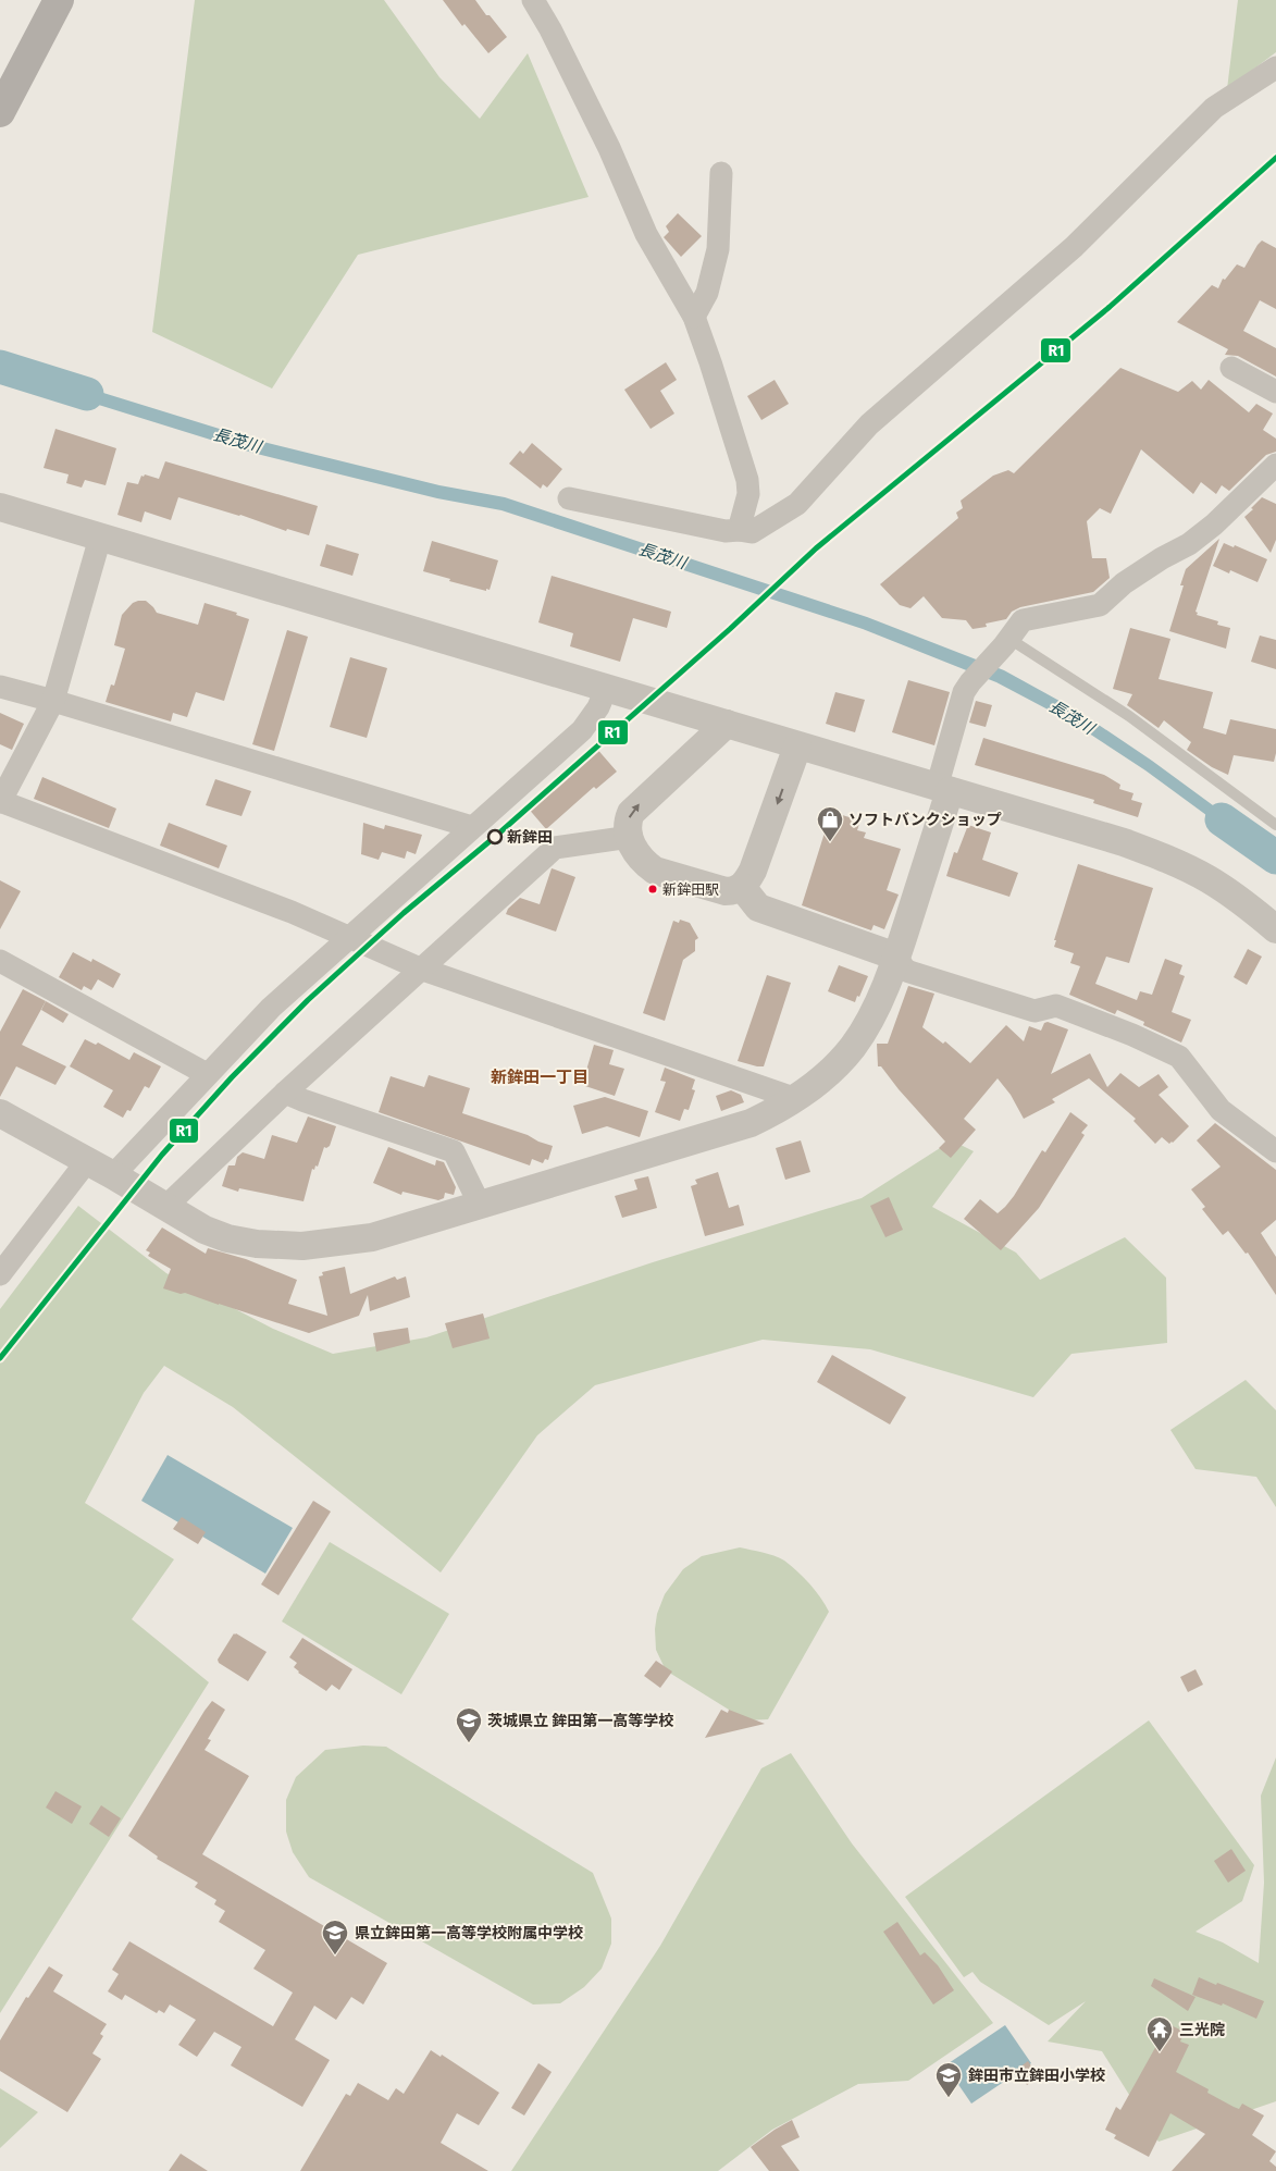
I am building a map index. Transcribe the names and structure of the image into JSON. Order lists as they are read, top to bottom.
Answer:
{
  "districts": ["新鉾田一丁目"],
  "water": ["長茂川"],
  "places": {
    "other": ["新鉾田", "新鉾田駅"],
    "shop": ["ソフトバンクショップ"],
    "school or university": ["茨城県立 鉾田第一高等学校", "県立鉾田第一高等学校附属中学校", "鉾田市立鉾田小学校"],
    "temple": ["三光院"]
  },
  "lines": ["transit line R1"]
}
